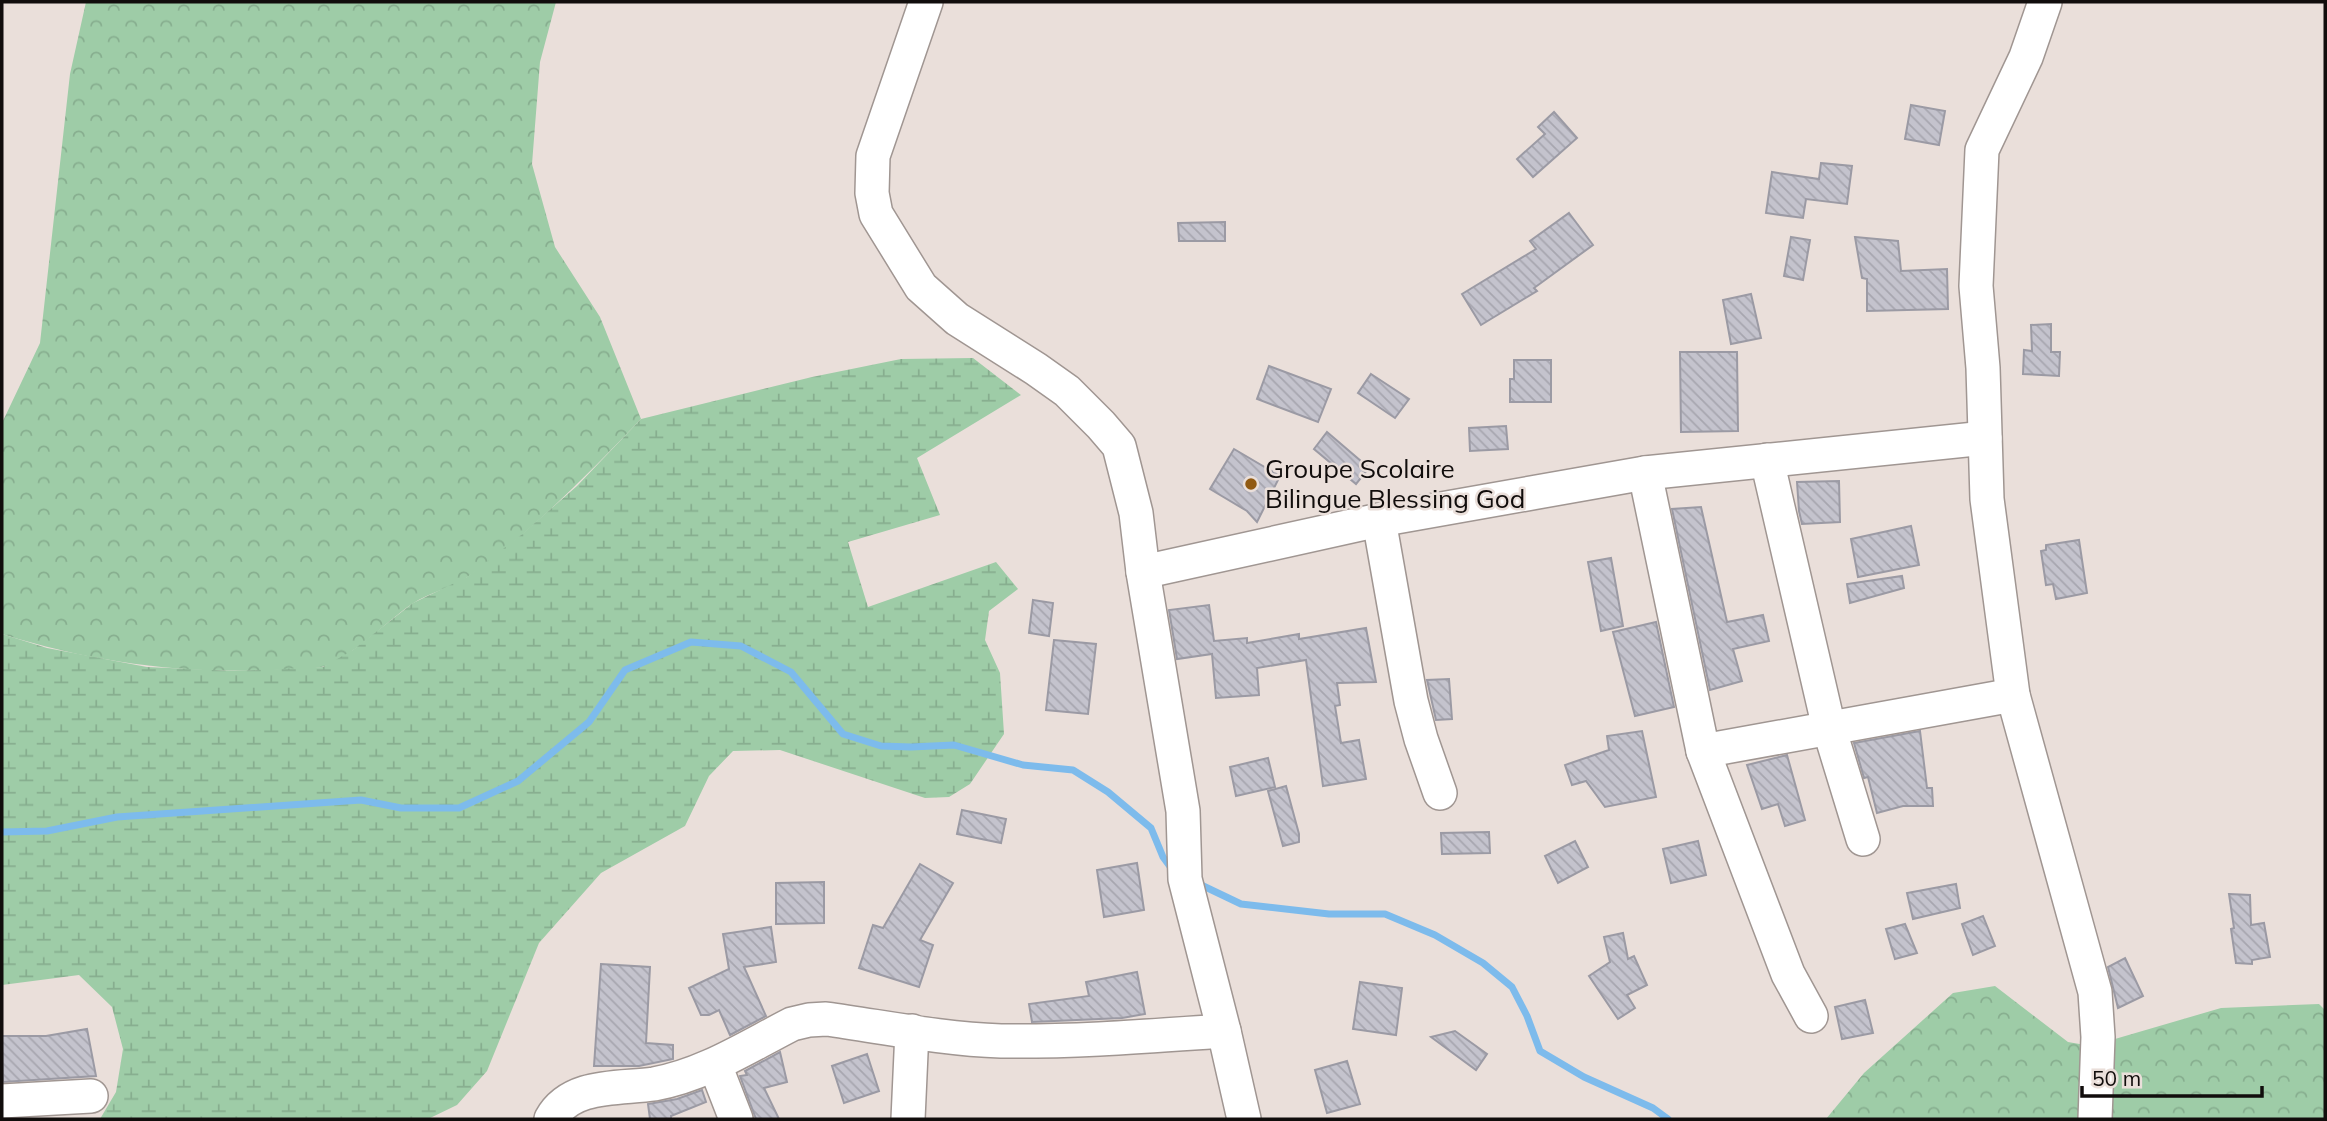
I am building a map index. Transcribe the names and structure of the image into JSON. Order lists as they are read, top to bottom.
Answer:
{
  "places": ["Groupe Scolaire Bilingue Blessing God"],
  "scale_bar": "50 m"
}
